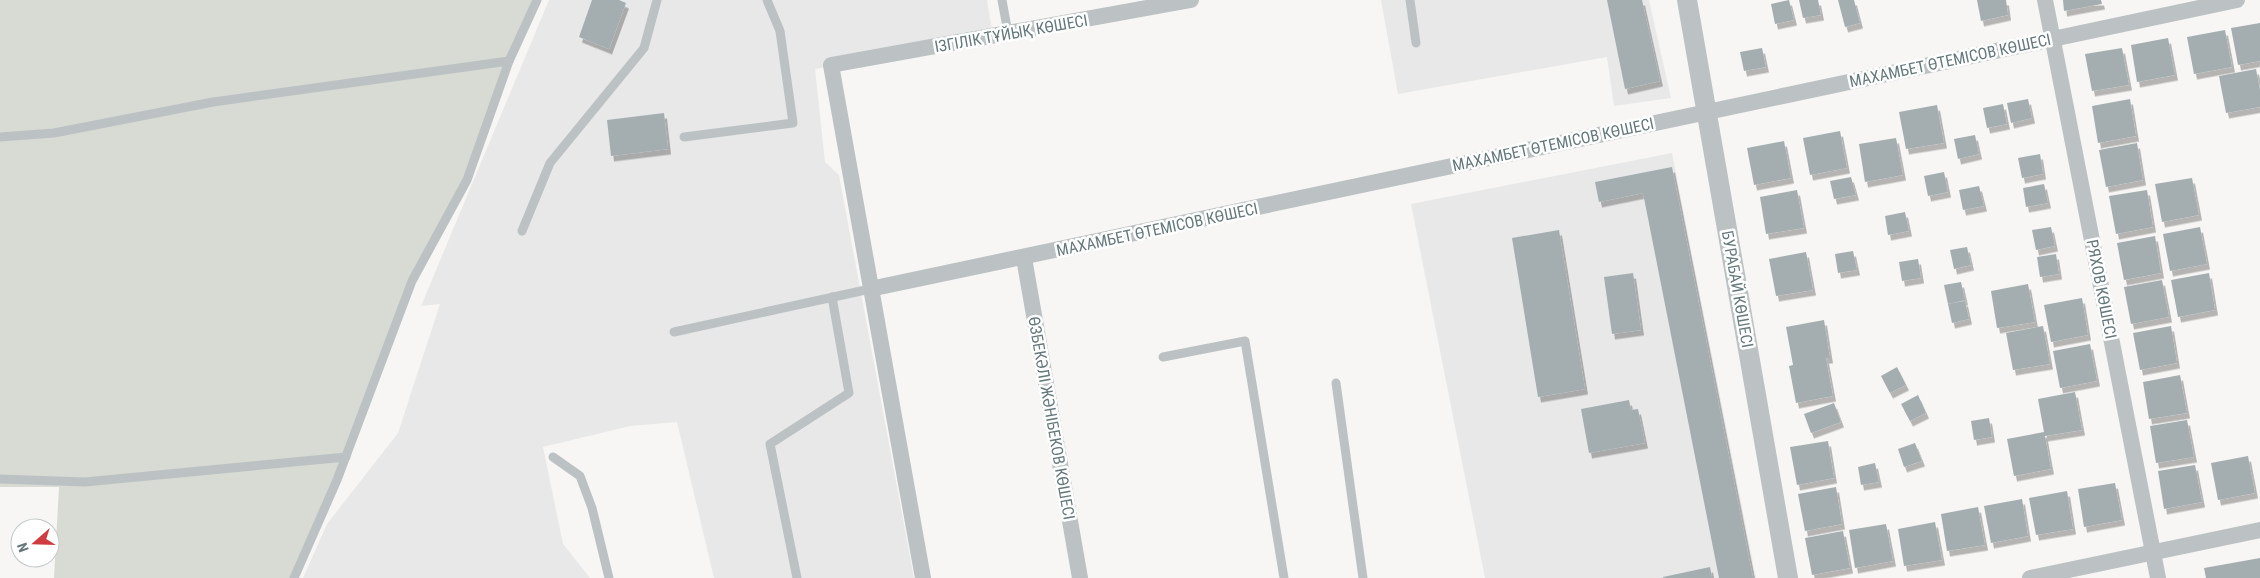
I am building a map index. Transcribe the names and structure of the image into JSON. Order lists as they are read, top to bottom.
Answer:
{
  "streets": {
    "street": [
      "ІЗГІЛІК ТҰЙЫҚ КӨШЕСІ",
      "МАХАМБЕТ ӨТЕМІСОВ КӨШЕСІ",
      "БУРАБАЙ КӨШЕСІ",
      "РЯХОВ КӨШЕСІ",
      "ӨЗБЕКӘЛІ ЖӘНІБЕКОВ КӨШЕСІ"
    ]
  },
  "crossings": [
    ["ІЗГІЛІК ТҰЙЫҚ КӨШЕСІ", "МАХАМБЕТ ӨТЕМІСОВ КӨШЕСІ"],
    ["МАХАМБЕТ ӨТЕМІСОВ КӨШЕСІ", "БУРАБАЙ КӨШЕСІ"],
    ["МАХАМБЕТ ӨТЕМІСОВ КӨШЕСІ", "РЯХОВ КӨШЕСІ"],
    ["МАХАМБЕТ ӨТЕМІСОВ КӨШЕСІ", "ӨЗБЕКӘЛІ ЖӘНІБЕКОВ КӨШЕСІ"]
  ],
  "north": "left"
}
